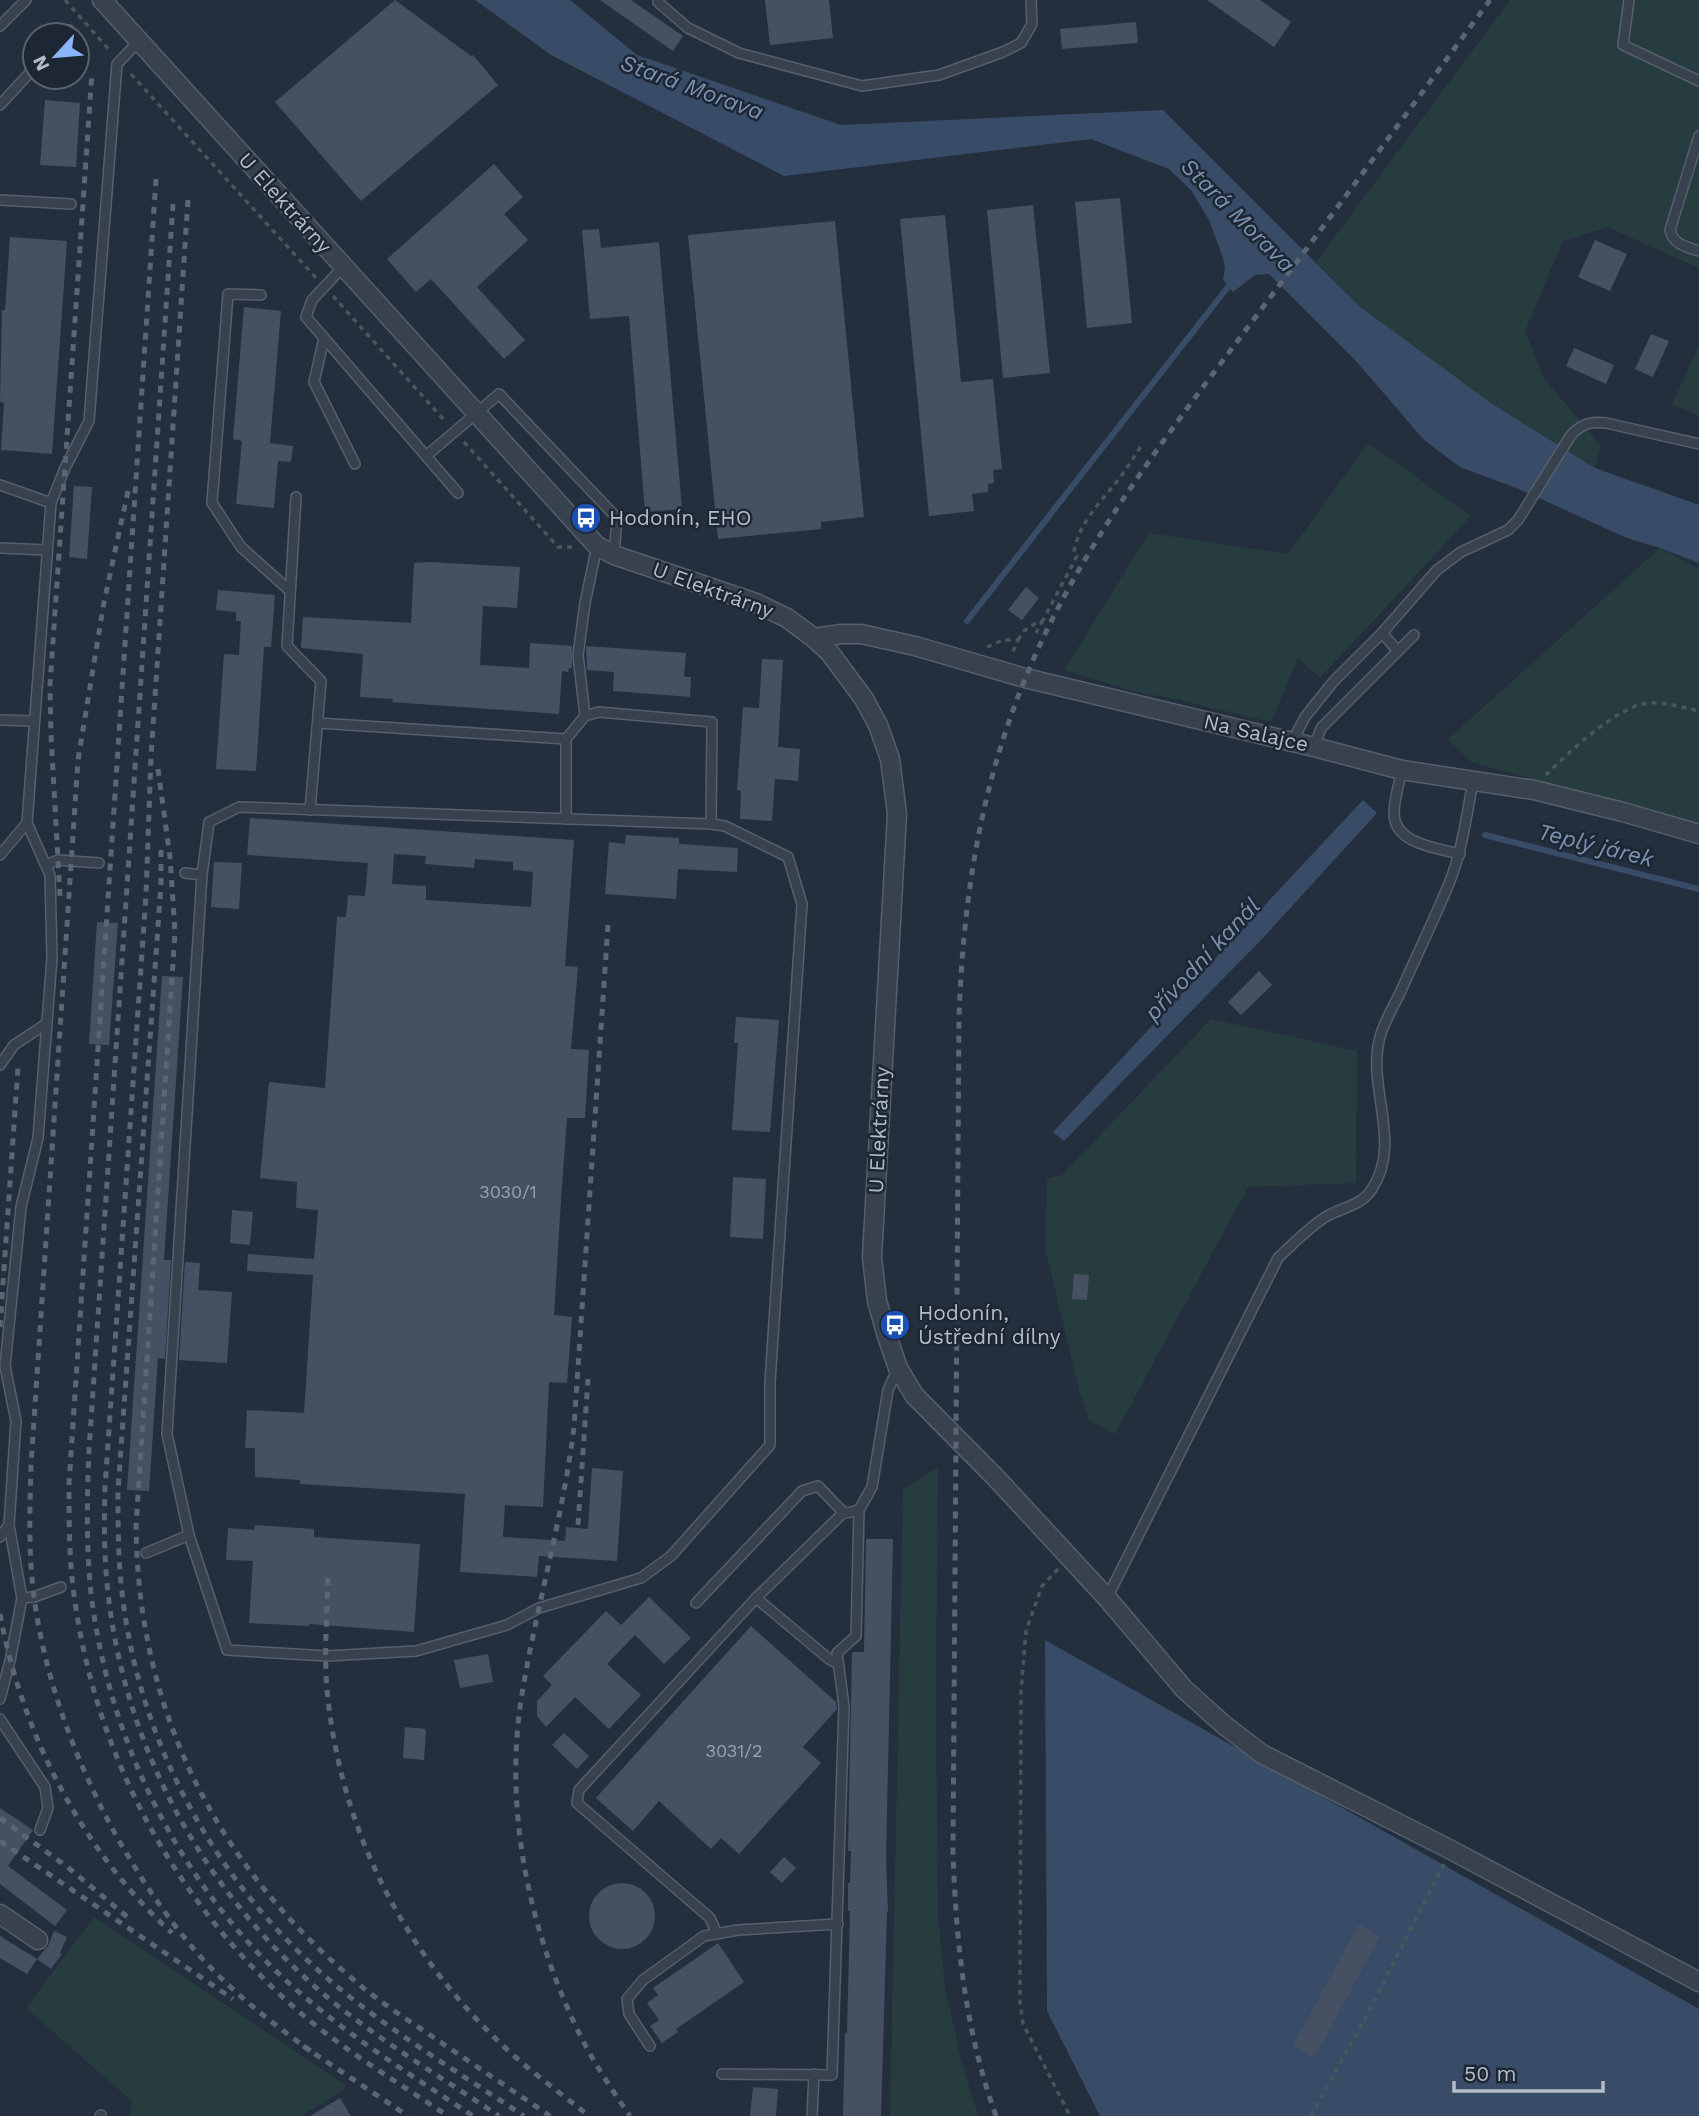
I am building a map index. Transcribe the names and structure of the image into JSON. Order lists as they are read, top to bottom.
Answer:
{
  "streets": {
    "street": ["U Elektrárny", "Na Salajce"]
  },
  "crossings": [
    ["U Elektrárny", "Na Salajce"]
  ],
  "water": ["Stará Morava", "Teplý járek", "přívodní kanál"],
  "places": {
    "bus stop": ["Hodonín, EHO", "Hodonín, Ústřední dílny"]
  },
  "house_numbers": ["3030/1", "3031/2"],
  "scale_bar": "50 m",
  "north": "bottom left"
}
